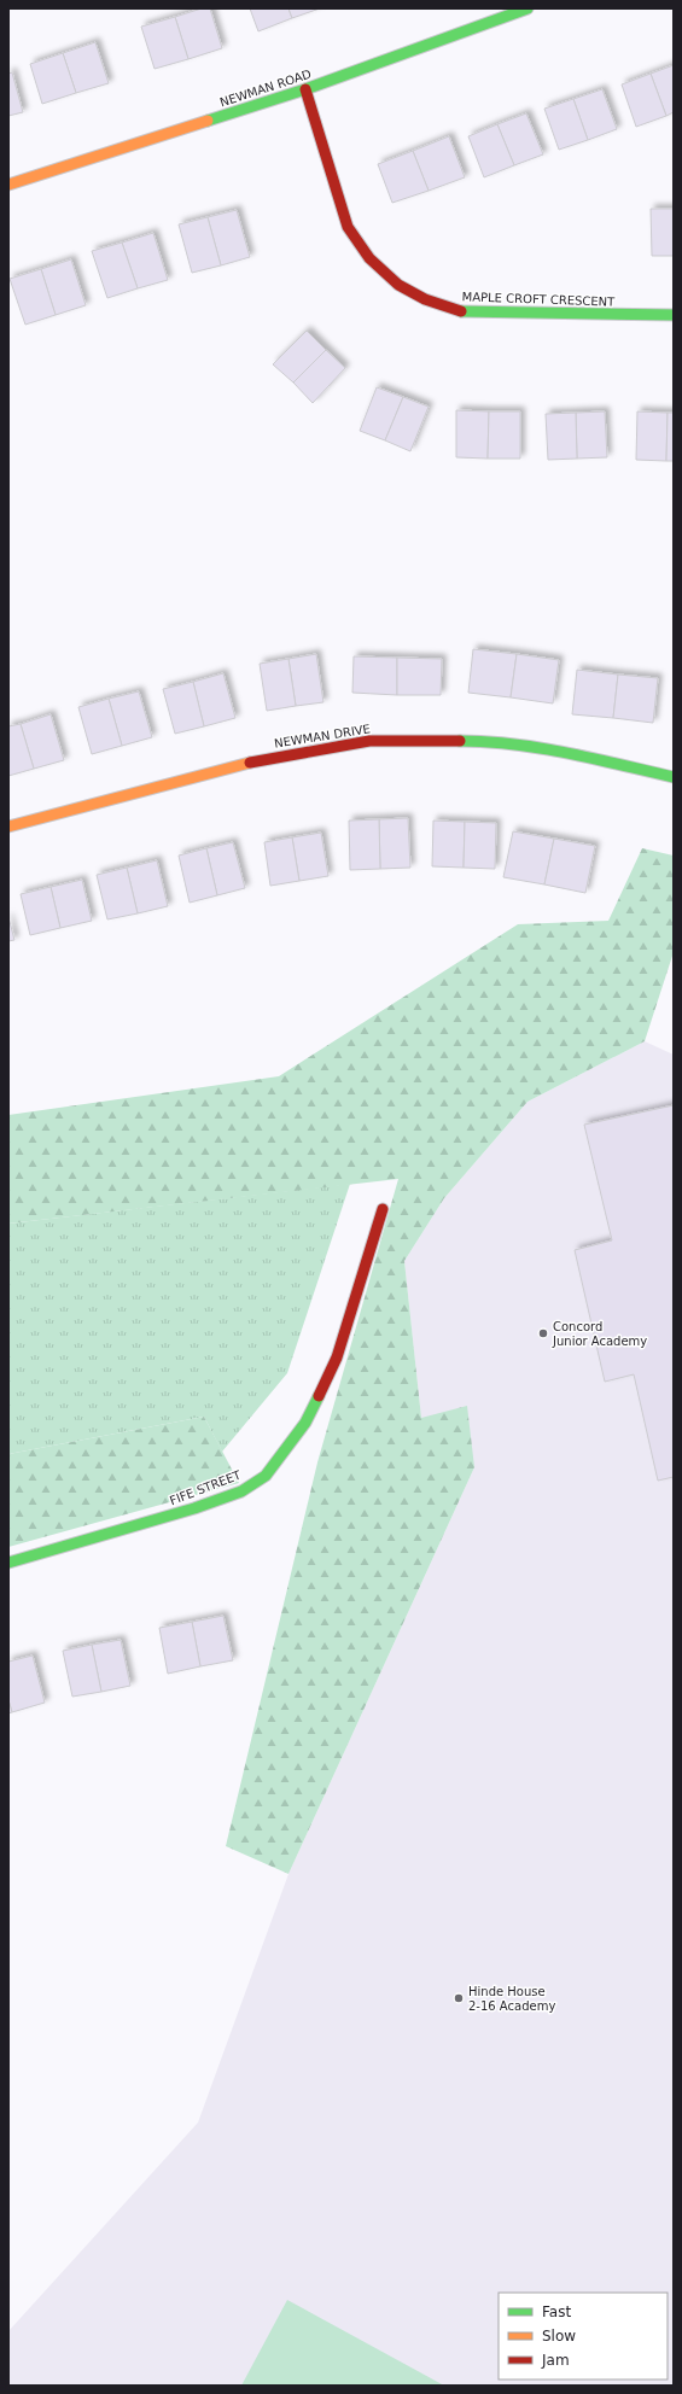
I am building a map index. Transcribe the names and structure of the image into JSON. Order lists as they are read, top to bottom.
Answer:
{
  "streets": {
    "street": [
      "NEWMAN ROAD",
      "MAPLE CROFT CRESCENT",
      "NEWMAN DRIVE",
      "FIFE STREET"
    ]
  },
  "crossings": [
    ["NEWMAN ROAD", "MAPLE CROFT CRESCENT"]
  ],
  "places": ["Concord Junior Academy", "Hinde House 2-16 Academy"],
  "legend": ["Fast", "Slow", "Jam"]
}
